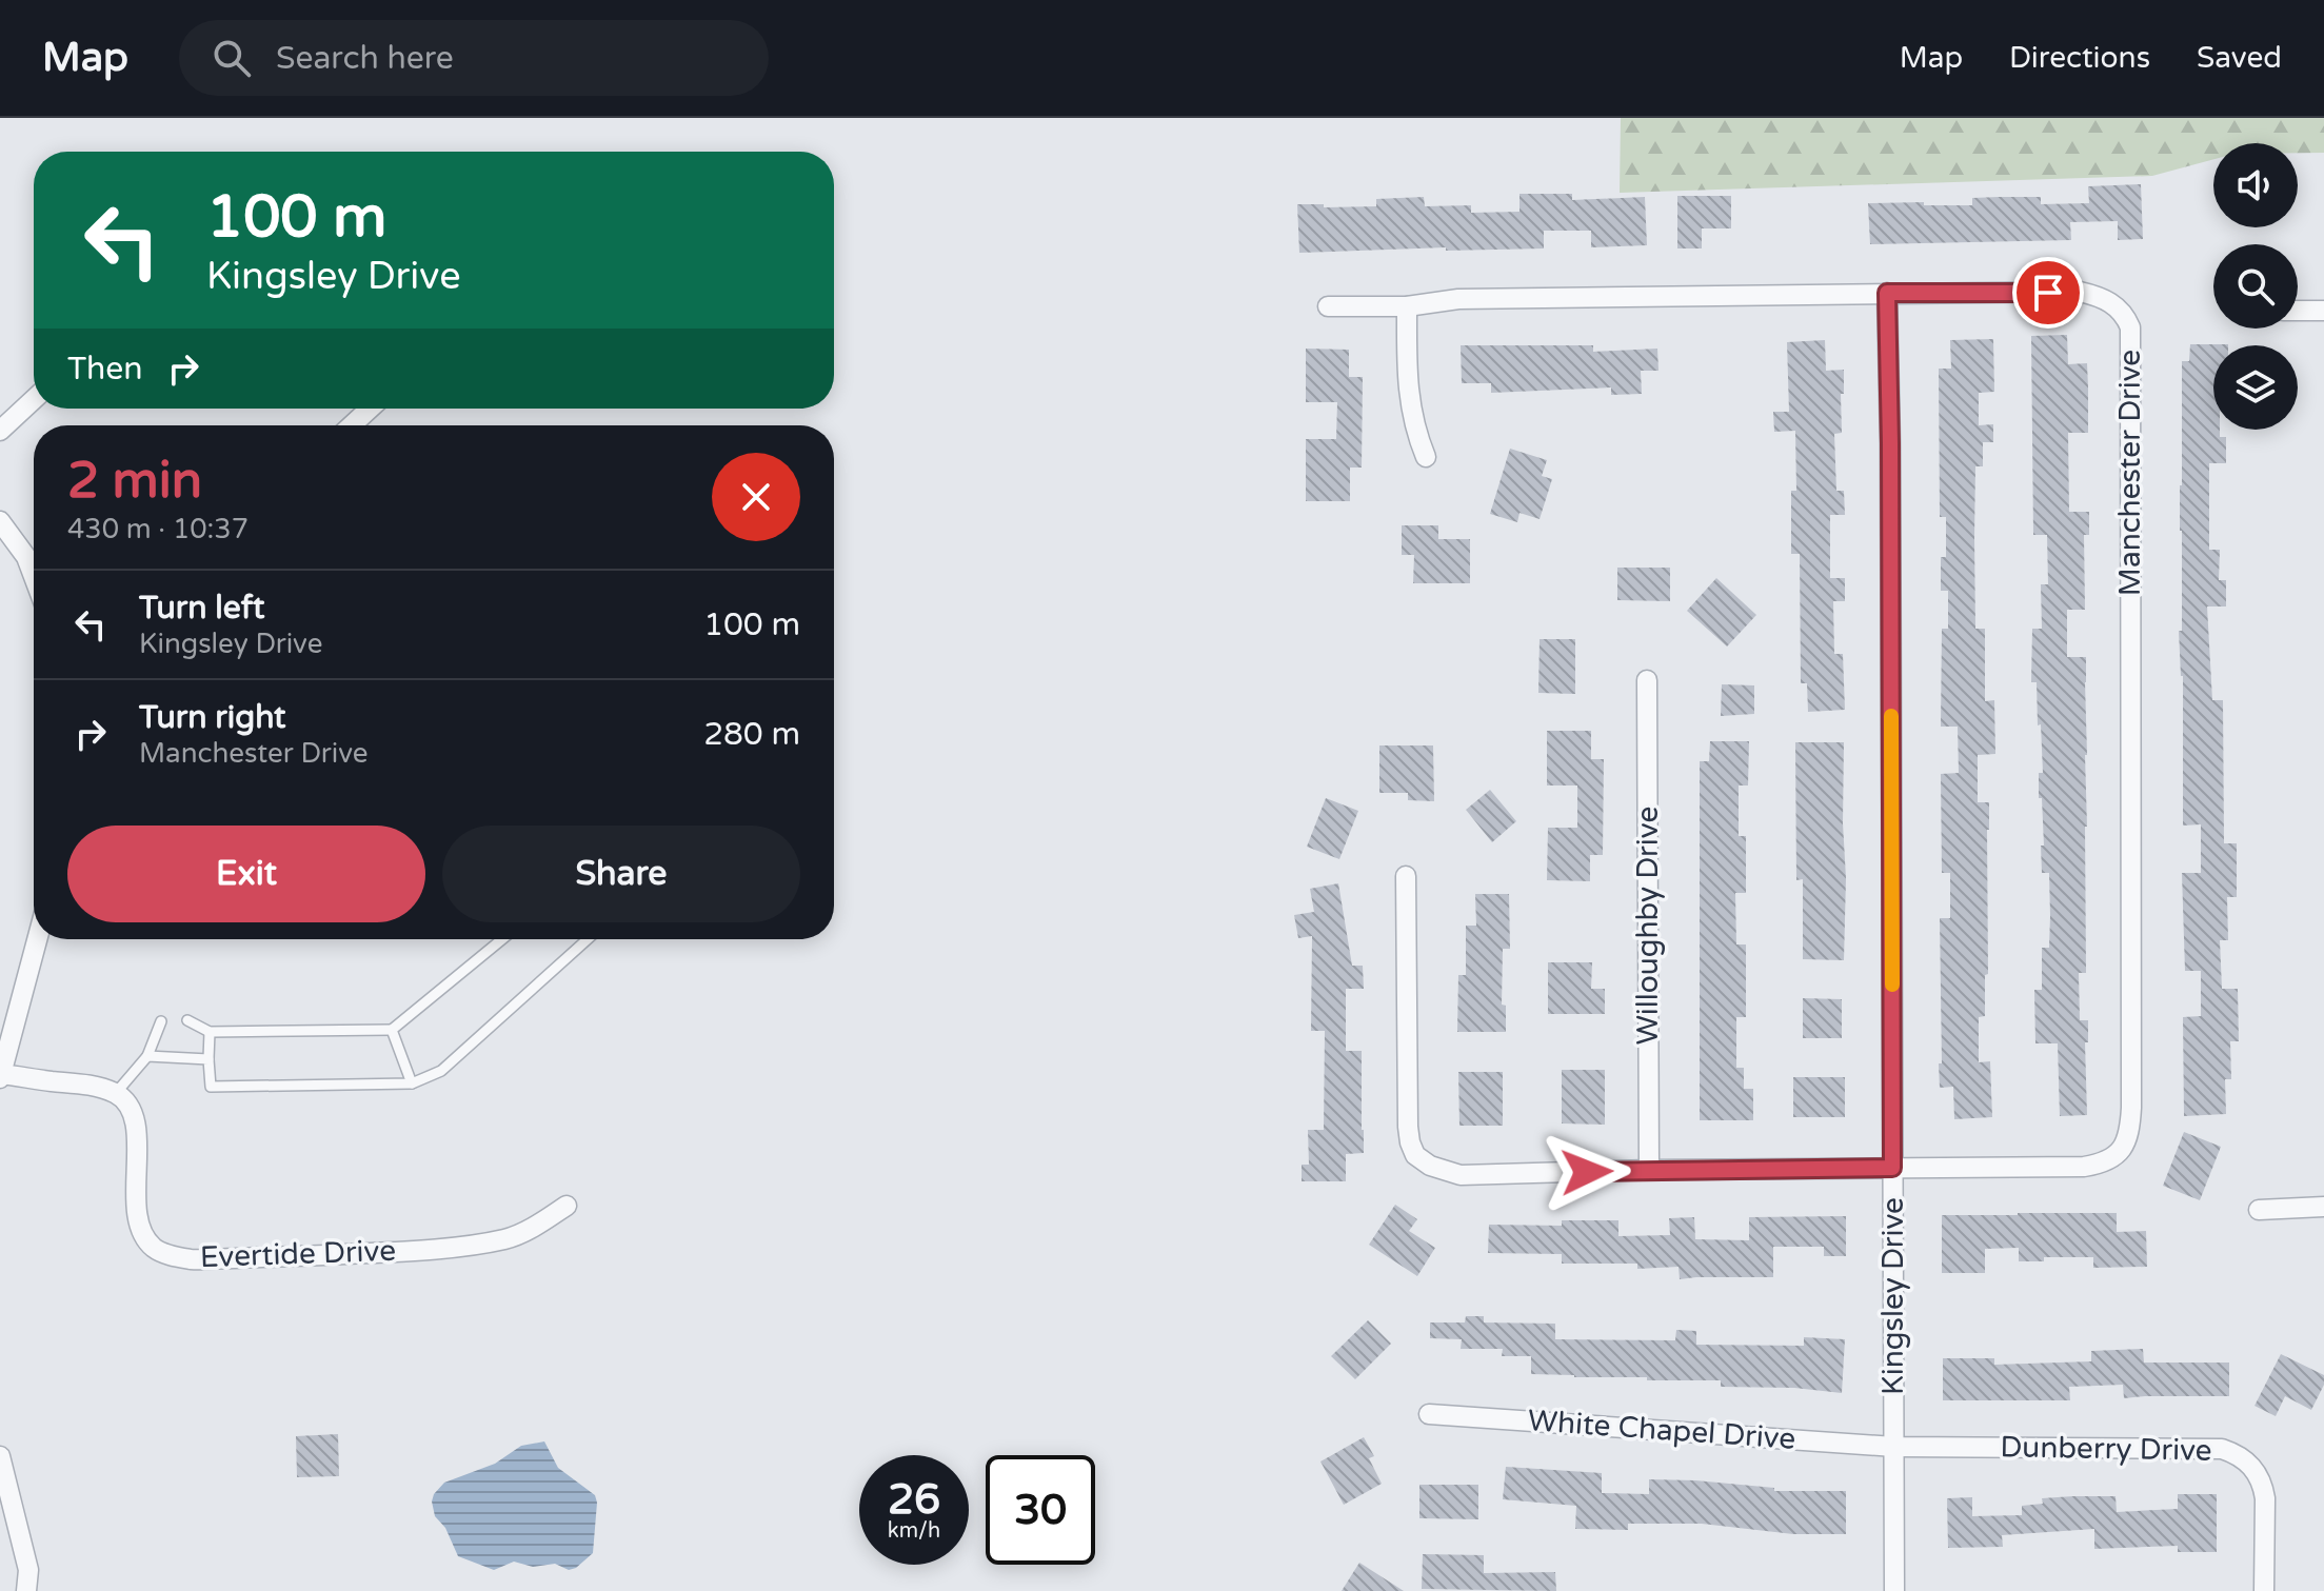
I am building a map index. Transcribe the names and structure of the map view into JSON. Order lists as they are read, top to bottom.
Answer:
{
  "streets": {
    "street": [
      "Manchester Drive",
      "Willoughby Drive",
      "Evertide Drive",
      "Kingsley Drive",
      "White Chapel Drive",
      "Dunberry Drive"
    ]
  },
  "crossings": [
    ["Manchester Drive", "Kingsley Drive"],
    ["Kingsley Drive", "White Chapel Drive"],
    ["Kingsley Drive", "Dunberry Drive"],
    ["White Chapel Drive", "Dunberry Drive"]
  ],
  "page": {
    "header": "Map",
    "search": "Search here",
    "nav": ["Map", "Directions", "Saved"],
    "turn": ["100 m", "Kingsley Drive"],
    "then": "Then",
    "heading": ["2 min", "430 m · 10:37"],
    "list": [
      {
        "name": "Turn left",
        "note": "Kingsley Drive",
        "value": "100 m"
      },
      {
        "name": "Turn right",
        "note": "Manchester Drive",
        "value": "280 m"
      }
    ],
    "buttons": ["Exit", "Share"],
    "speed": "26 km/h",
    "limit": "30"
  }
}
